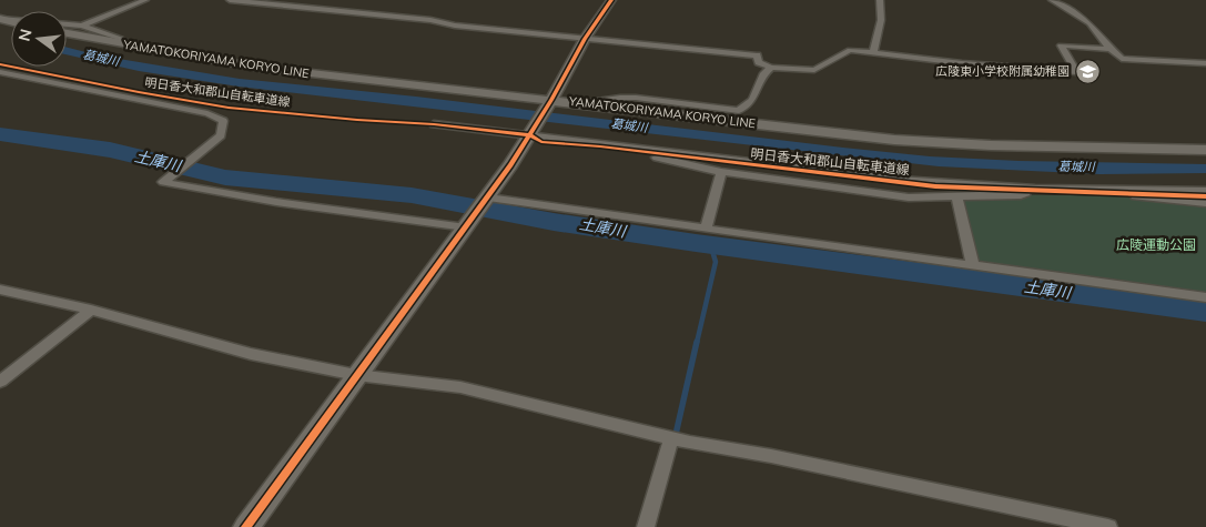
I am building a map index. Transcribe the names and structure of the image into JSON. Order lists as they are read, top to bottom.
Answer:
{
  "streets": {
    "main road": ["YAMATOKORIYAMA KORYO LINE"],
    "cycle path": ["明日香大和郡山自転車道線"]
  },
  "water": ["葛城川", "土庫川"],
  "parks": ["広陵運動公園"],
  "places": {
    "school or university": ["広陵東小学校附属幼稚園"]
  },
  "north": "left"
}
